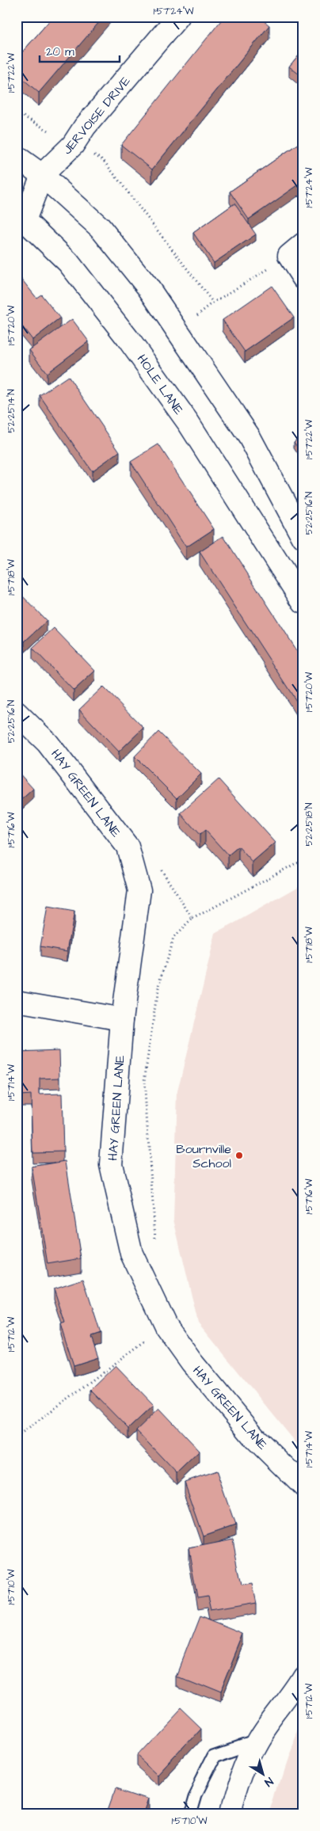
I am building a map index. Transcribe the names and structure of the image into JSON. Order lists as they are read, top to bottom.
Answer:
{
  "streets": {
    "street": ["JERVOISE DRIVE", "HOLE LANE", "HAY GREEN LANE"]
  },
  "crossings": [
    ["JERVOISE DRIVE", "HOLE LANE"]
  ],
  "places": ["Bournville School"],
  "scale_bar": "20 m",
  "north": "bottom right",
  "coordinates": [
    "1°57'24\"W",
    "1°57'22\"W",
    "1°57'20\"W",
    "52°25'14\"N",
    "52°25'16\"N",
    "1°57'18\"W",
    "52°25'18\"N",
    "1°57'16\"W",
    "1°57'14\"W",
    "1°57'12\"W",
    "1°57'10\"W"
  ]
}
